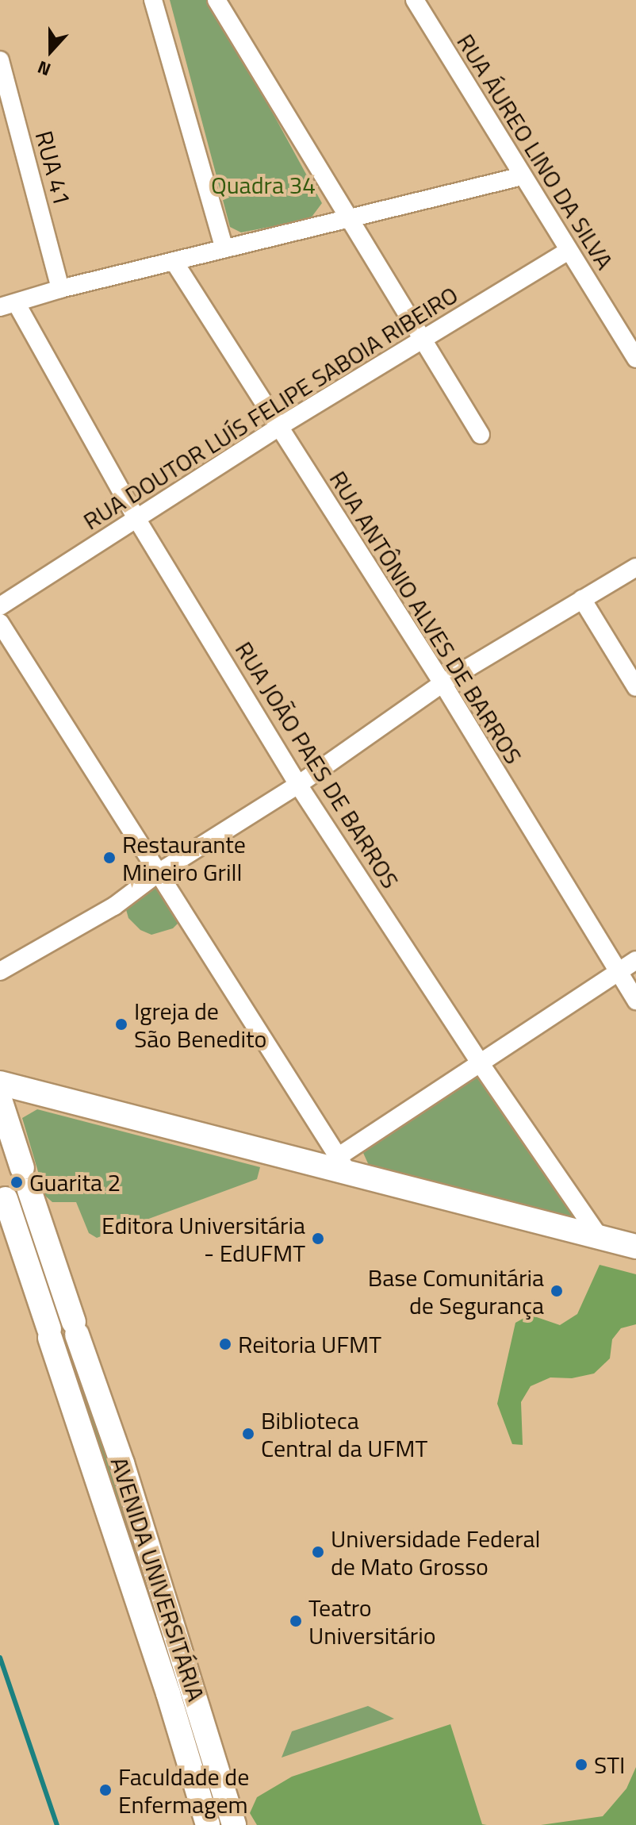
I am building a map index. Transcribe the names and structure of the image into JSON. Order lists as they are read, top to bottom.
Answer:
{
  "streets": {
    "street": [
      "RUA ÁUREO LINO DA SILVA",
      "RUA 41",
      "RUA DOUTOR LUÍS FELIPE SABOIA RIBEIRO",
      "RUA ANTÔNIO ALVES DE BARROS",
      "RUA JOÃO PAES DE BARROS",
      "AVENIDA UNIVERSITÁRIA"
    ]
  },
  "crossings": [
    ["RUA ÁUREO LINO DA SILVA", "RUA DOUTOR LUÍS FELIPE SABOIA RIBEIRO"],
    ["RUA DOUTOR LUÍS FELIPE SABOIA RIBEIRO", "RUA ANTÔNIO ALVES DE BARROS"],
    ["RUA DOUTOR LUÍS FELIPE SABOIA RIBEIRO", "RUA JOÃO PAES DE BARROS"]
  ],
  "parks": ["Quadra 34"],
  "places": [
    "Restaurante Mineiro Grill",
    "Igreja de São Benedito",
    "Guarita 2",
    "Editora Universitária - EdUFMT",
    "Base Comunitária de Segurança",
    "Reitoria UFMT",
    "Biblioteca Central da UFMT",
    "Universidade Federal de Mato Grosso",
    "Teatro Universitário",
    "STI",
    "Faculdade de Enfermagem"
  ],
  "north": "bottom"
}
